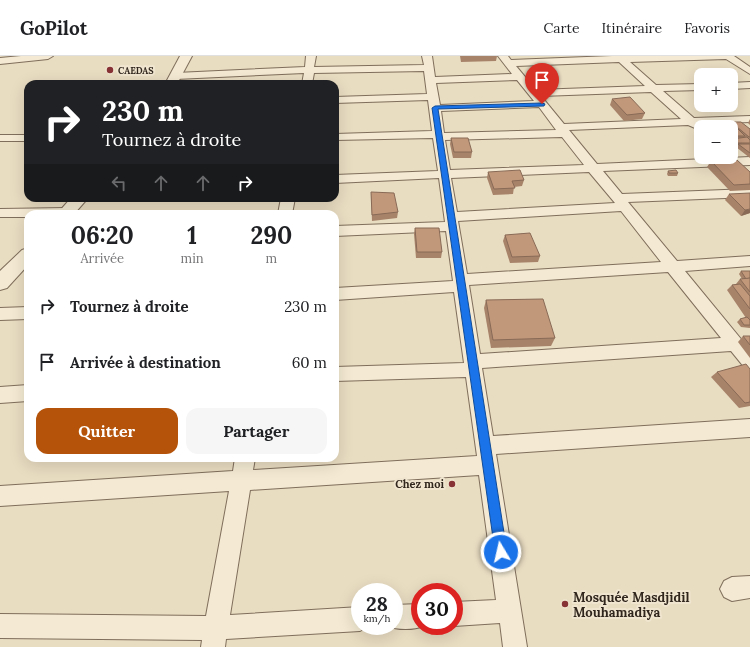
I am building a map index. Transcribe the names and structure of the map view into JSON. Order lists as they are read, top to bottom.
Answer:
{
  "places": ["CAEDAS", "Chez moi", "Mosquée Masdjidil Mouhamadiya"],
  "page": {
    "header": "GoPilot",
    "nav": ["Carte", "Itinéraire", "Favoris"],
    "map_buttons": ["+", "−"],
    "turn": ["230 m", "Tournez à droite"],
    "eta": [
      "06:20",
      "Arrivée",
      "1",
      "min",
      "290",
      "m"
    ],
    "list": [
      {
        "name": "Tournez à droite",
        "value": "230 m"
      },
      {
        "name": "Arrivée à destination",
        "value": "60 m"
      }
    ],
    "buttons": ["Quitter", "Partager"],
    "speed": "28 km/h",
    "limit": "30"
  }
}
